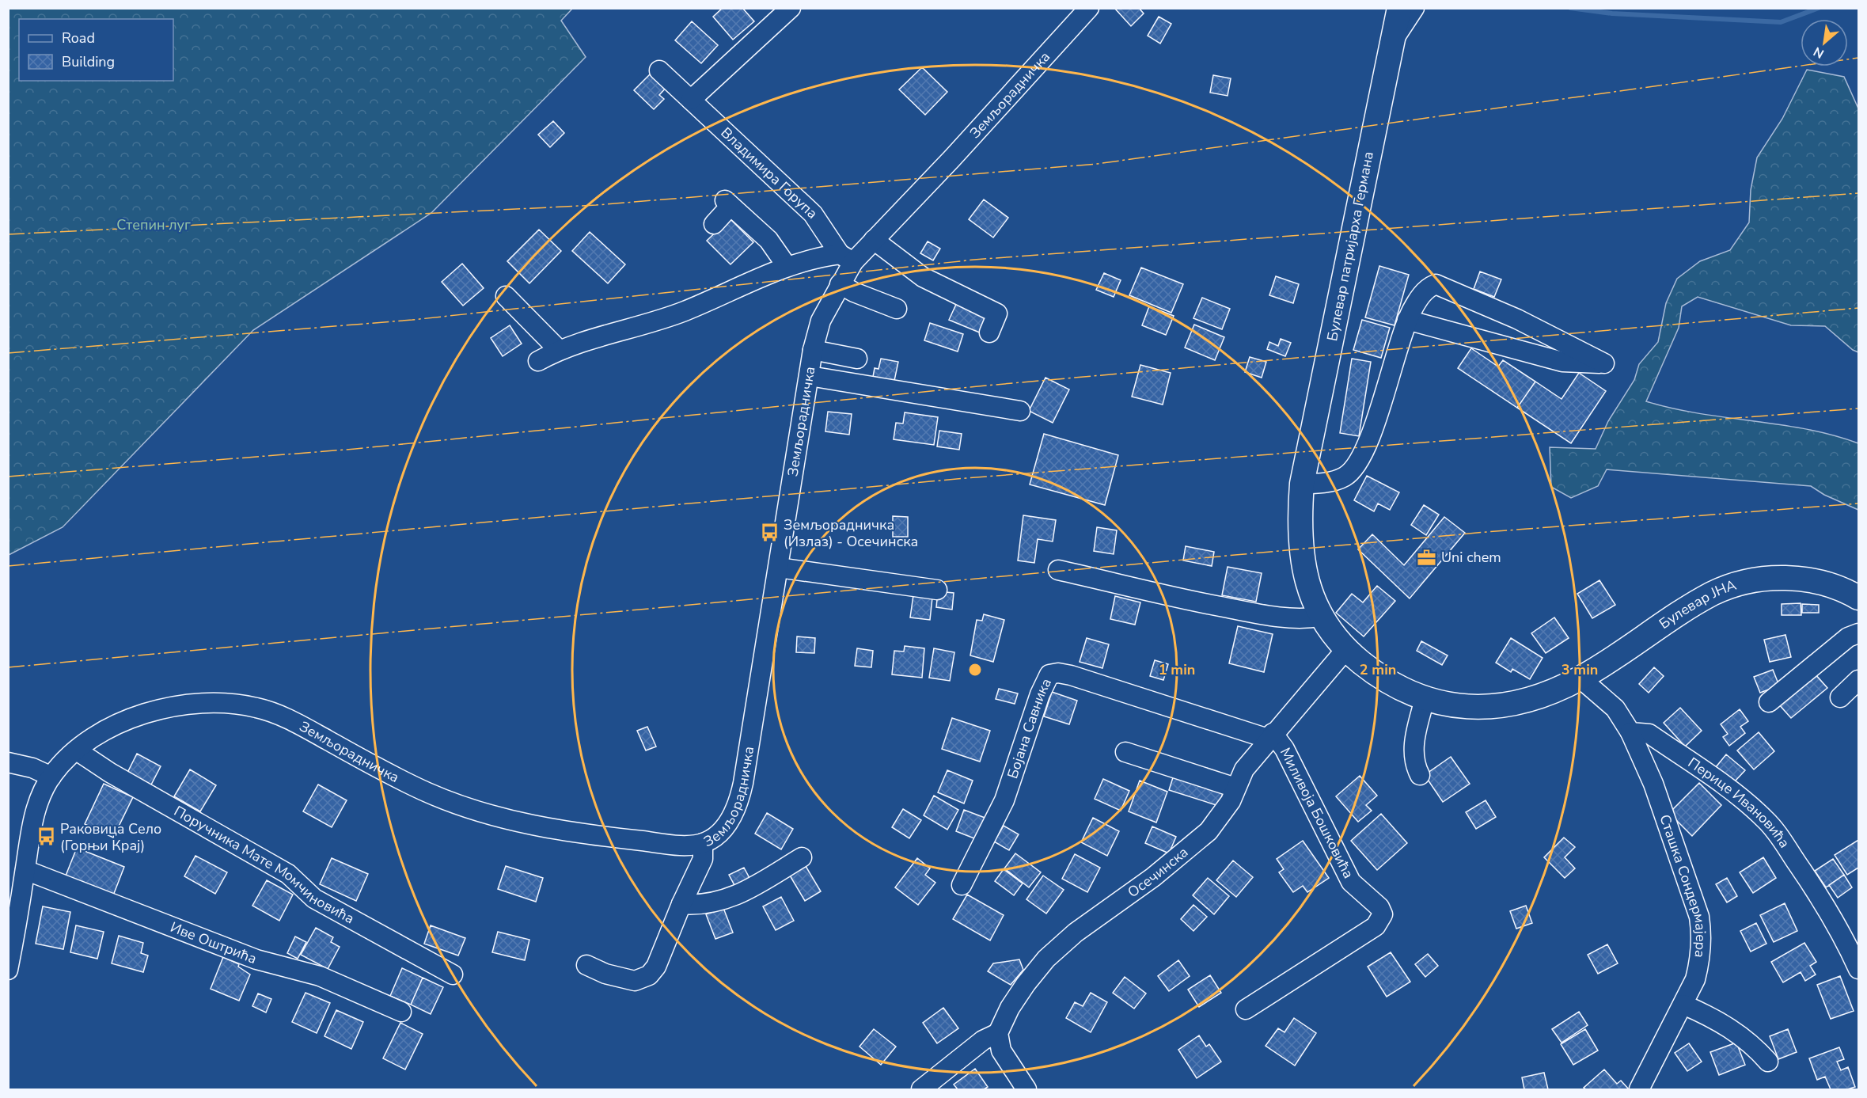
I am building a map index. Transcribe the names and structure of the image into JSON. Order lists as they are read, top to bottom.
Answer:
{
  "streets": {
    "main road": ["Булевар патријарха Германа", "Булевар ЈНА"],
    "street": [
      "Земљорадничка",
      "Владимира Горупа",
      "Бојана Савника",
      "Перице Ивановића",
      "Миливоја Бошковића",
      "Поручника Мате Момчиновића",
      "Осечинска",
      "Сташка Сондермајера",
      "Иве Оштрића"
    ]
  },
  "crossings": [
    ["Земљорадничка", "Владимира Горупа"],
    ["Земљорадничка", "Поручника Мате Момчиновића"],
    ["Земљорадничка", "Иве Оштрића"],
    ["Булевар патријарха Германа", "Булевар ЈНА"],
    ["Булевар патријарха Германа", "Осечинска"],
    ["Бојана Савника", "Миливоја Бошковића"],
    ["Бојана Савника", "Осечинска"],
    ["Перице Ивановића", "Сташка Сондермајера"],
    ["Миливоја Бошковића", "Осечинска"]
  ],
  "parks": ["Степин луг"],
  "places": {
    "bus stop": ["Земљорадничка (Излаз) - Осечинска", "Раковица Село (Горњи Крај)"],
    "office": ["Uni chem"]
  },
  "legend": ["Road", "Building"],
  "north": "bottom left",
  "rings": ["1 min", "2 min", "3 min"]
}
